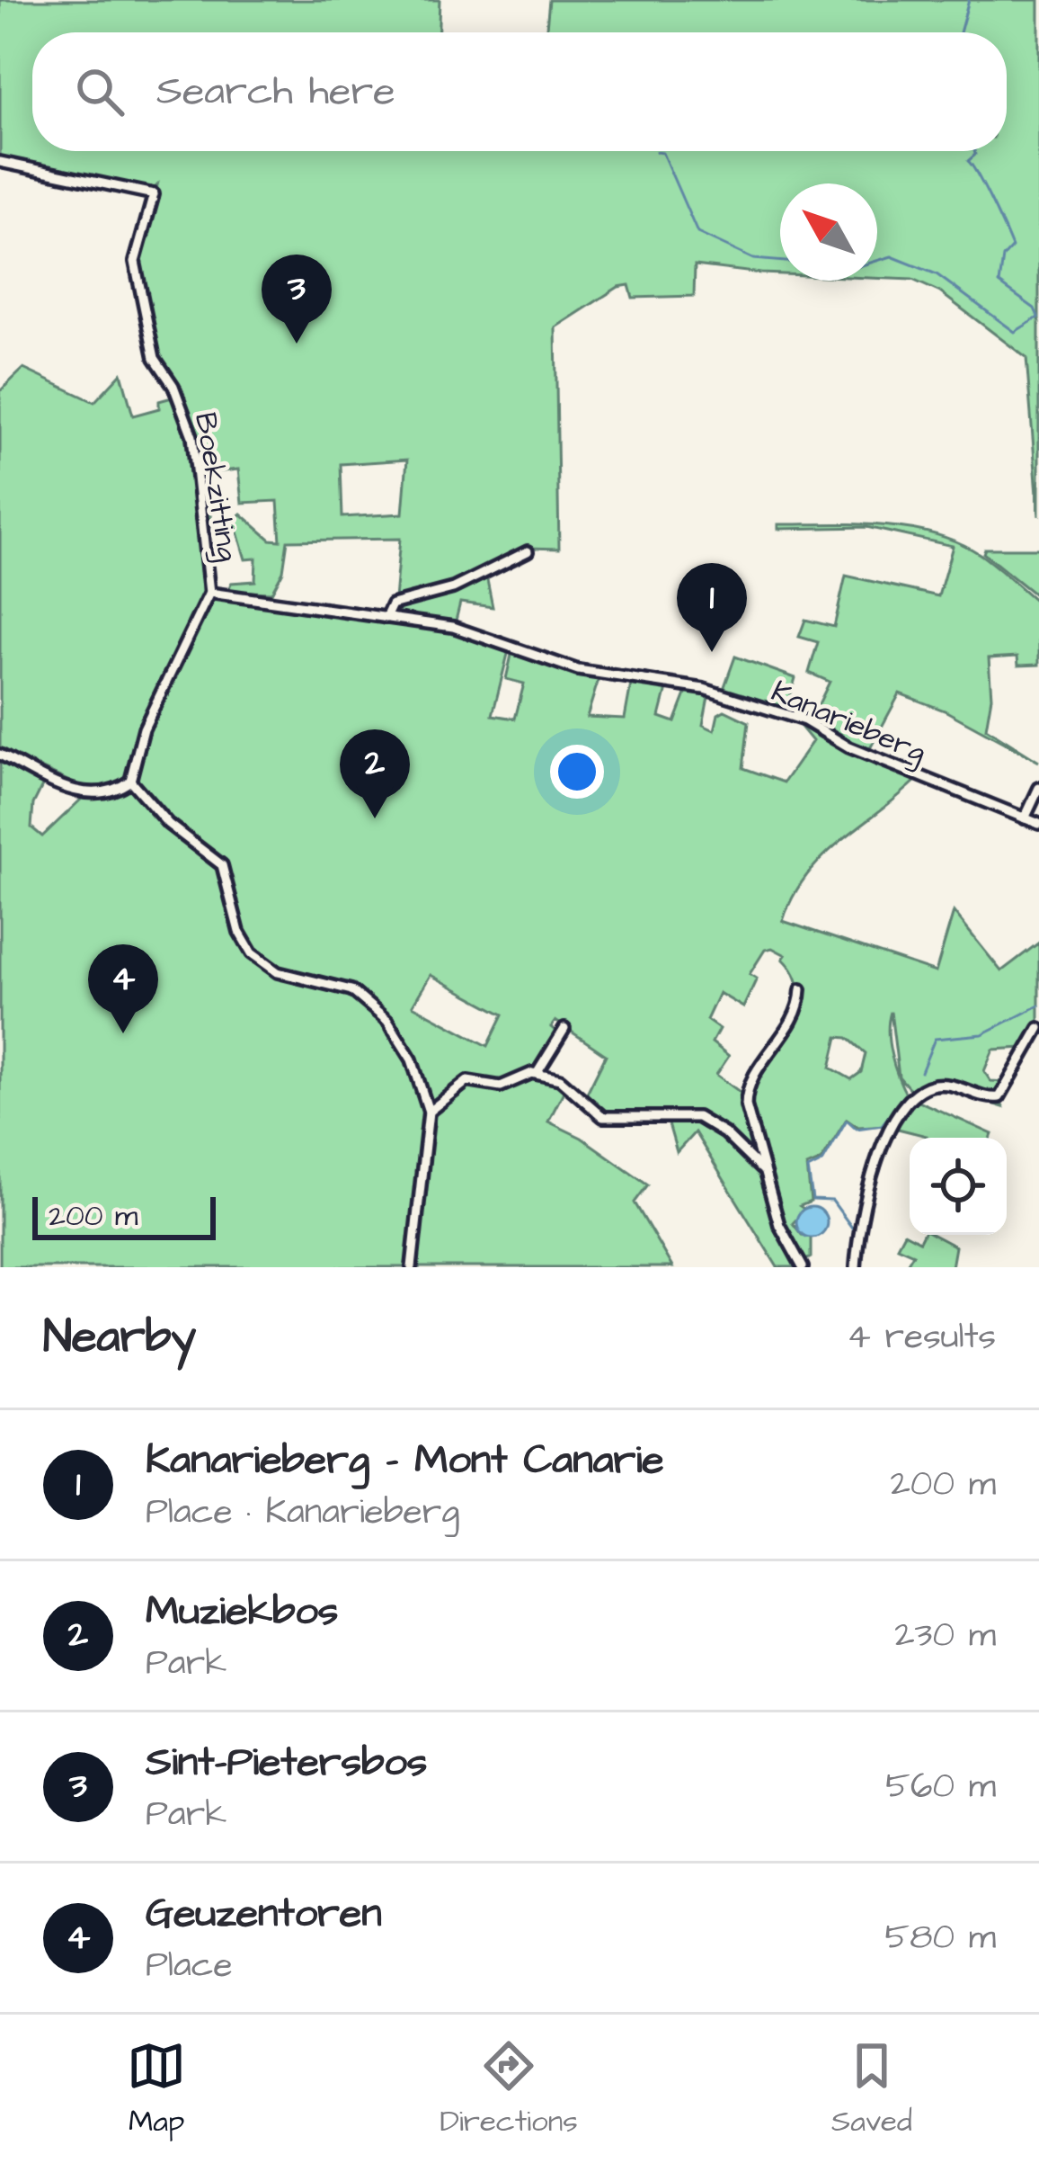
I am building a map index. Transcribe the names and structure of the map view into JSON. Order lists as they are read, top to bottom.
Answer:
{
  "streets": {
    "street": ["Boekzitting", "Kanarieberg"]
  },
  "crossings": [
    ["Boekzitting", "Kanarieberg"]
  ],
  "scale_bar": "200 m",
  "north": "top left",
  "page": {
    "search": "Search here",
    "pins": [
      "3",
      "1",
      "2",
      "4"
    ],
    "scale": "200 m",
    "heading": ["Nearby", "4 results"],
    "list": [
      {
        "mark": "1",
        "name": "Kanarieberg - Mont Canarie",
        "note": "Place · Kanarieberg",
        "value": "200 m"
      },
      {
        "mark": "2",
        "name": "Muziekbos",
        "note": "Park",
        "value": "230 m"
      },
      {
        "mark": "3",
        "name": "Sint-Pietersbos",
        "note": "Park",
        "value": "560 m"
      },
      {
        "mark": "4",
        "name": "Geuzentoren",
        "note": "Place",
        "value": "580 m"
      }
    ],
    "nav": ["Map", "Directions", "Saved"]
  }
}
